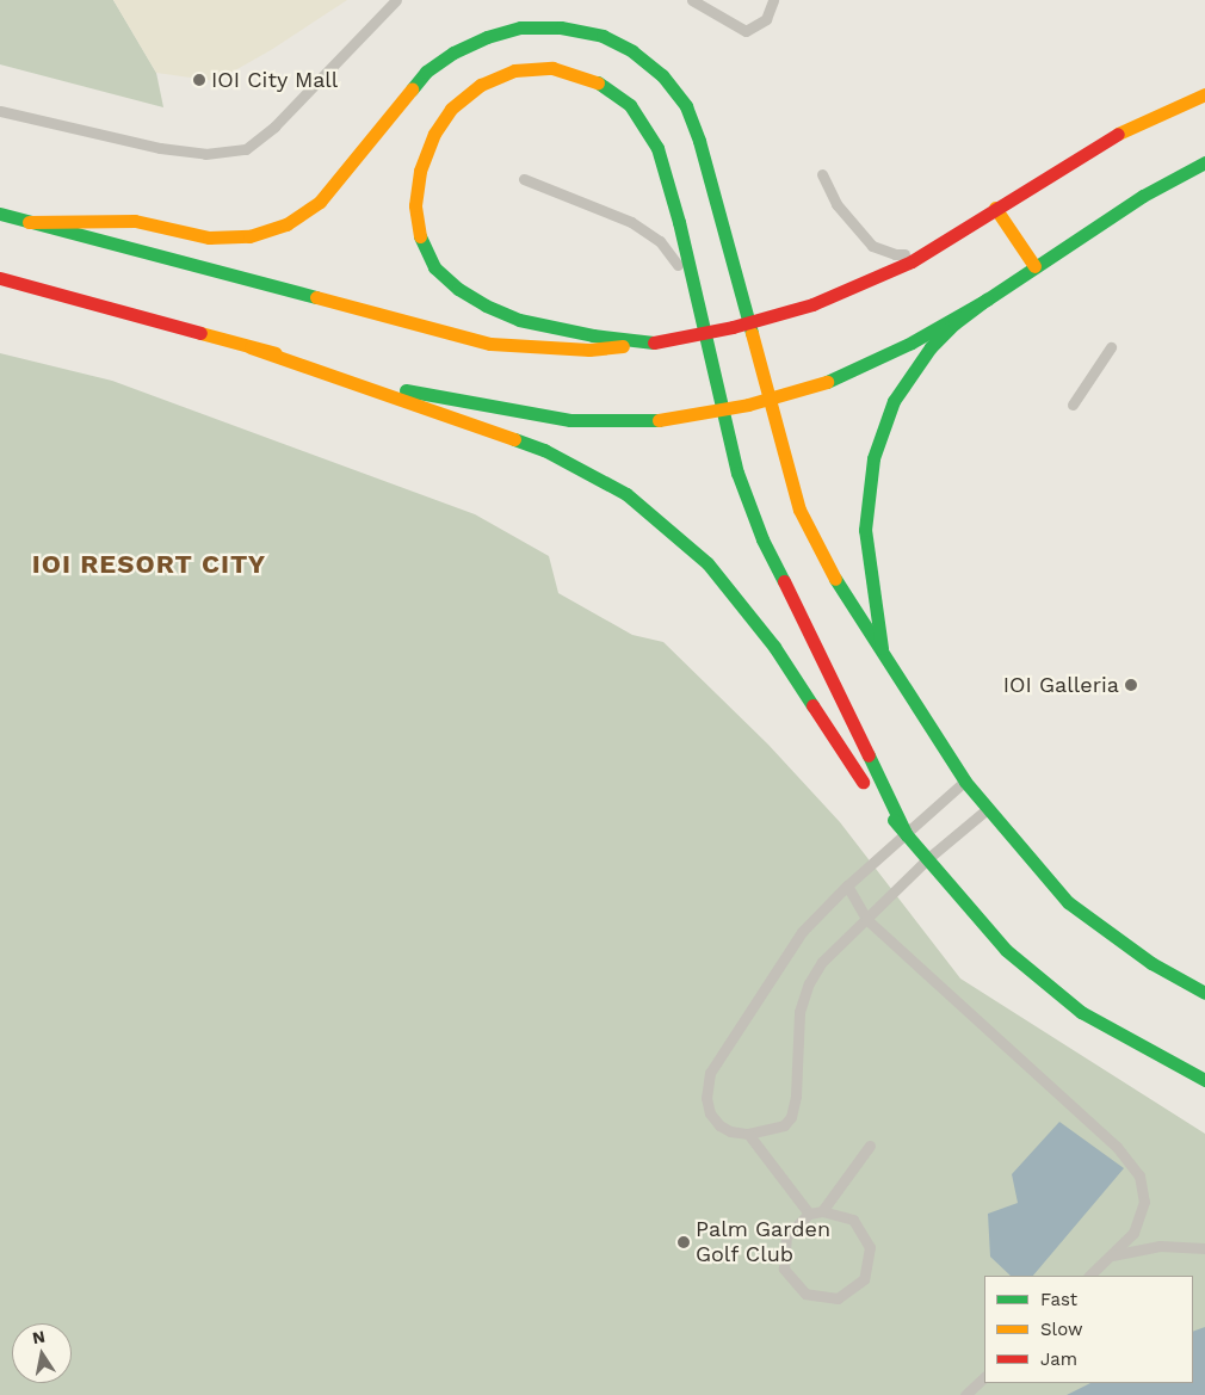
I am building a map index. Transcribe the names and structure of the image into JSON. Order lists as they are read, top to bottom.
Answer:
{
  "districts": ["IOI RESORT CITY"],
  "places": ["IOI City Mall", "IOI Galleria", "Palm Garden Golf Club"],
  "legend": ["Fast", "Slow", "Jam"],
  "north": "top"
}
